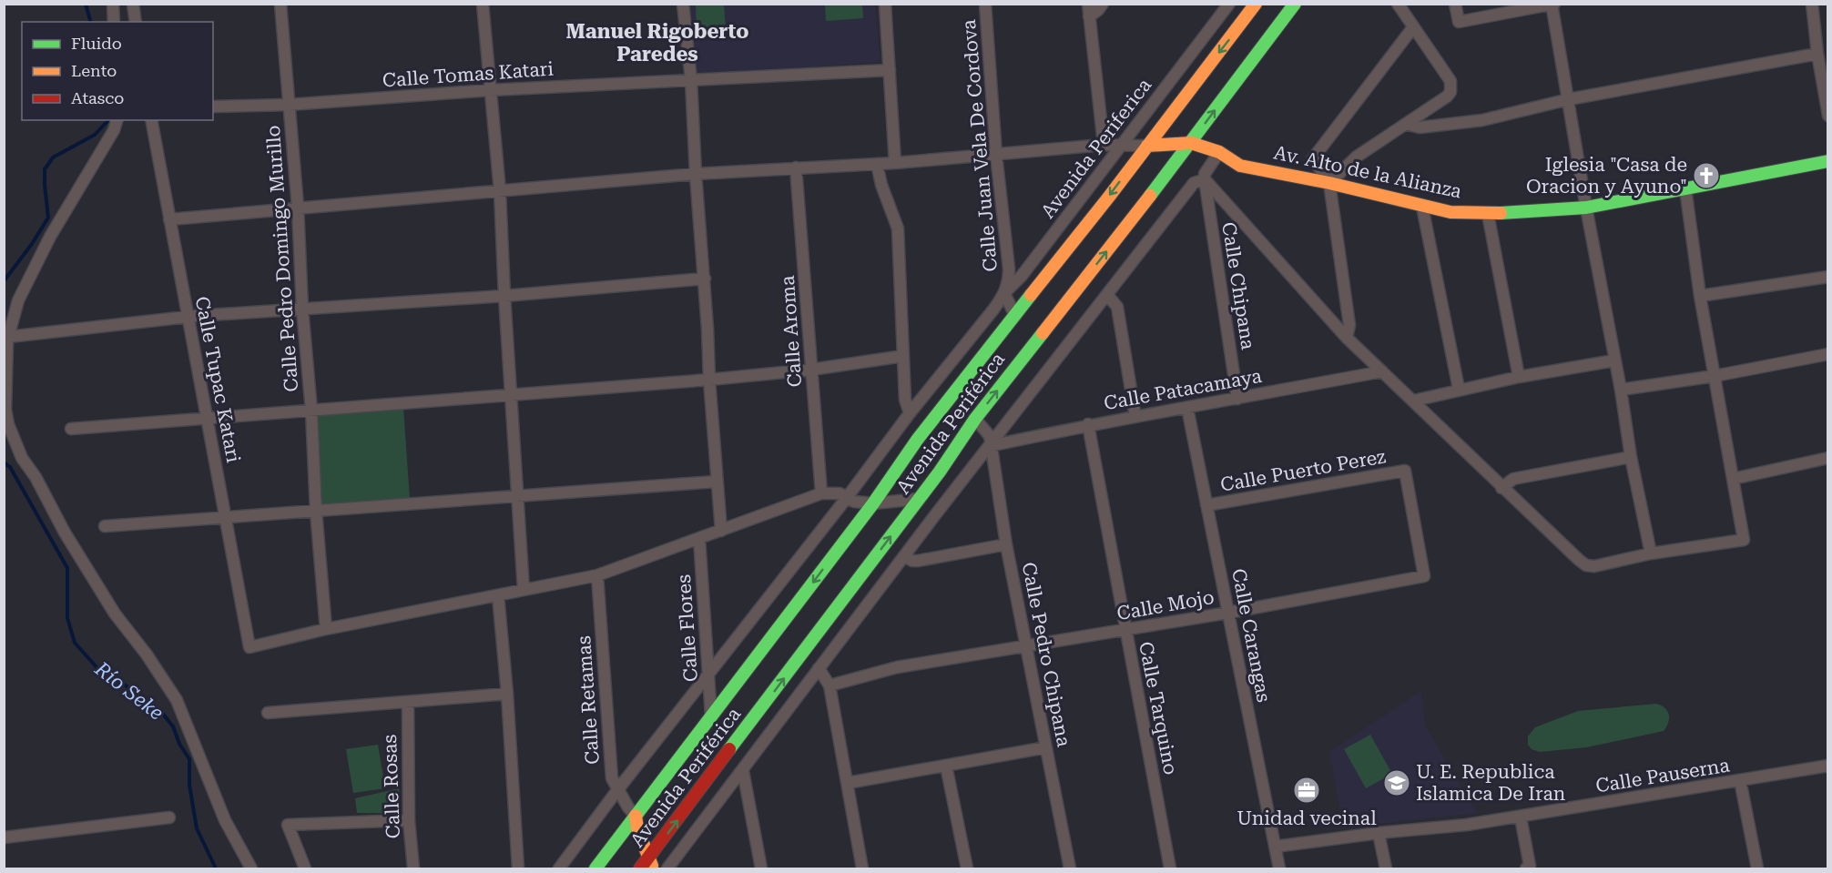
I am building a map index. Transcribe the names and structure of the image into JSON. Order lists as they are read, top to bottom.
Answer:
{
  "streets": {
    "street": [
      "Calle Tomas Katari",
      "Calle Juan Vela De Cordova",
      "Avenida Periferica",
      "Av. Alto de la Alianza",
      "Calle Pedro Domingo Murillo",
      "Calle Chipana",
      "Calle Aroma",
      "Calle Tupac Katari",
      "Calle Patacamaya",
      "Avenida Periférica",
      "Calle Puerto Perez",
      "Calle Mojo",
      "Calle Flores",
      "Calle Carangas",
      "Calle Pedro Chipana",
      "Calle Retamas",
      "Calle Tarquino",
      "Calle Pauserna",
      "Calle Rosas"
    ]
  },
  "crossings": [
    ["Calle Tomas Katari", "Calle Pedro Domingo Murillo"],
    ["Calle Juan Vela De Cordova", "Avenida Periferica"],
    ["Calle Juan Vela De Cordova", "Calle Flores"],
    ["Calle Juan Vela De Cordova", "Calle Retamas"],
    ["Av. Alto de la Alianza", "Avenida Periférica"],
    ["Calle Pedro Domingo Murillo", "Calle Tupac Katari"],
    ["Calle Chipana", "Calle Patacamaya"],
    ["Calle Patacamaya", "Calle Carangas"],
    ["Calle Patacamaya", "Calle Pedro Chipana"],
    ["Calle Patacamaya", "Calle Tarquino"],
    ["Avenida Periférica", "Calle Flores"],
    ["Avenida Periférica", "Calle Pedro Chipana"],
    ["Avenida Periférica", "Calle Retamas"],
    ["Calle Puerto Perez", "Calle Mojo"],
    ["Calle Puerto Perez", "Calle Carangas"],
    ["Calle Mojo", "Calle Carangas"],
    ["Calle Mojo", "Calle Pedro Chipana"],
    ["Calle Mojo", "Calle Tarquino"],
    ["Calle Carangas", "Calle Pauserna"]
  ],
  "districts": ["Manuel Rigoberto Paredes"],
  "water": ["Río Seke"],
  "places": {
    "church": ["Iglesia \"Casa de Oracion y Ayuno\""],
    "school or university": ["U. E. Republica Islamica De Iran"],
    "office": ["Unidad vecinal"]
  },
  "legend": ["Fluido", "Lento", "Atasco"]
}
